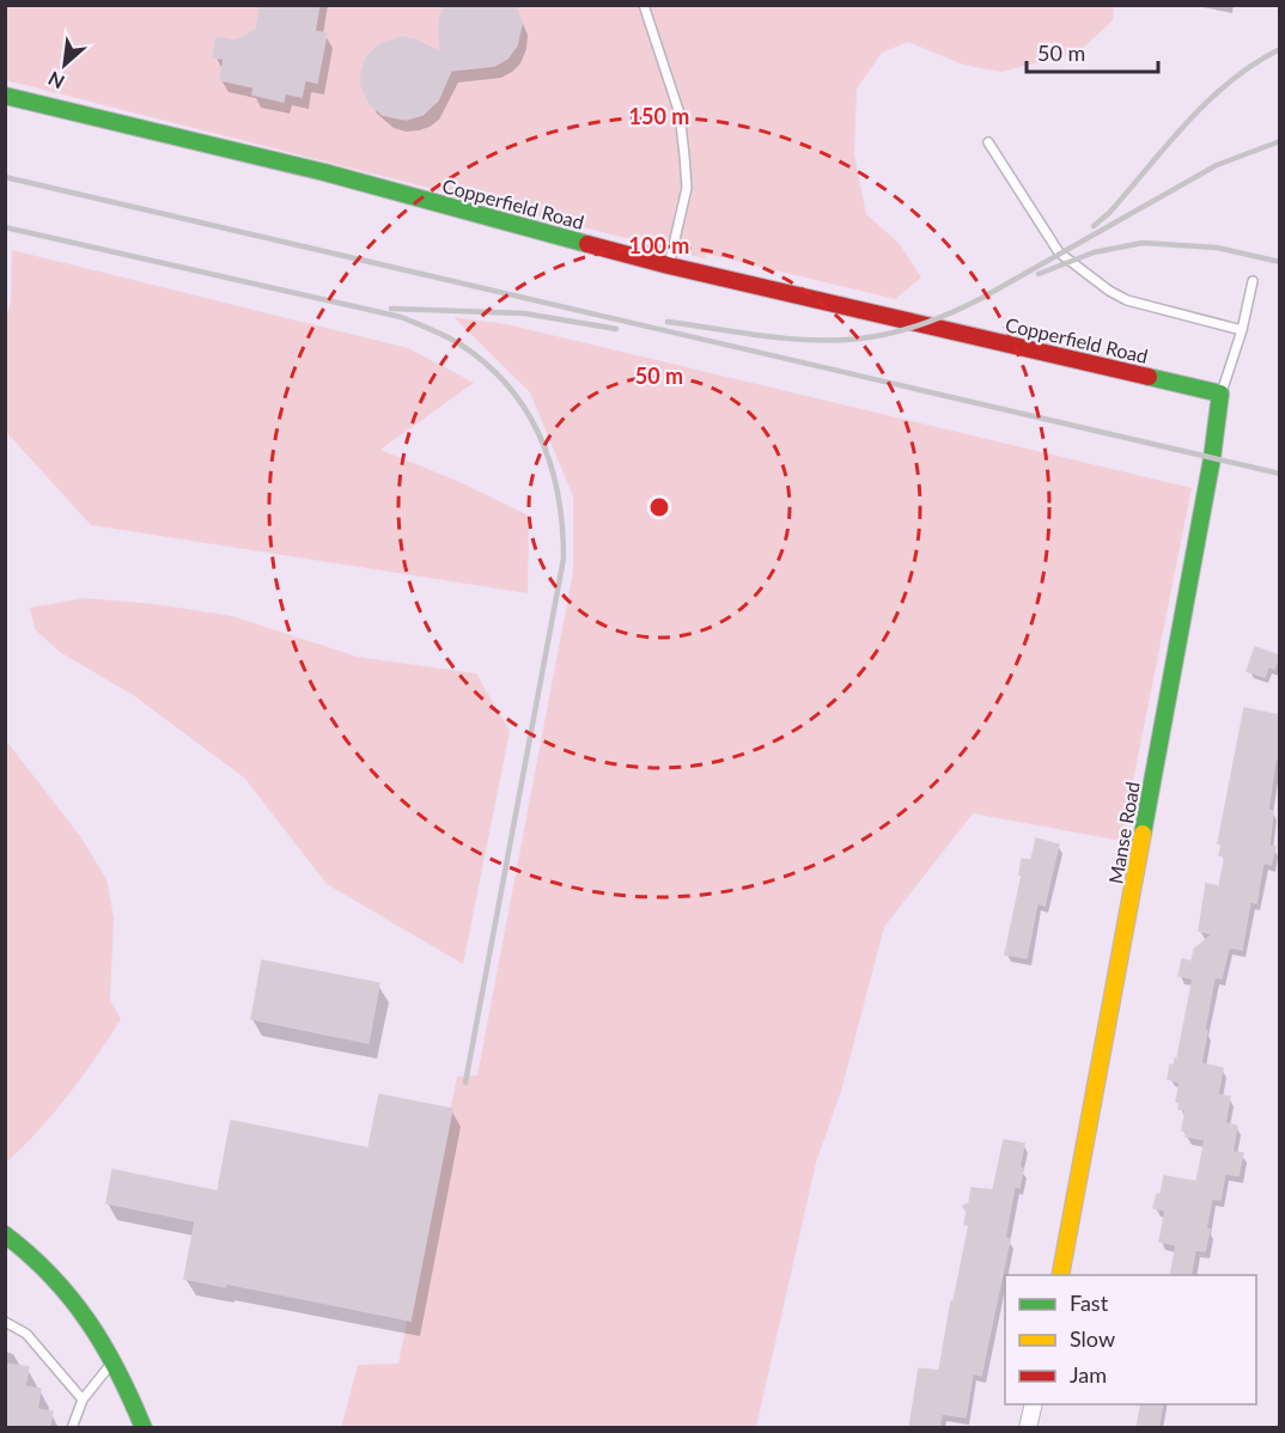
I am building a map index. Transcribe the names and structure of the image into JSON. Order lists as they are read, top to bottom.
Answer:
{
  "streets": {
    "street": ["Copperfield Road", "Manse Road"]
  },
  "crossings": [
    ["Copperfield Road", "Manse Road"]
  ],
  "legend": ["Fast", "Slow", "Jam"],
  "scale_bar": "50 m",
  "north": "bottom left",
  "rings": ["150 m", "100 m", "50 m"]
}
